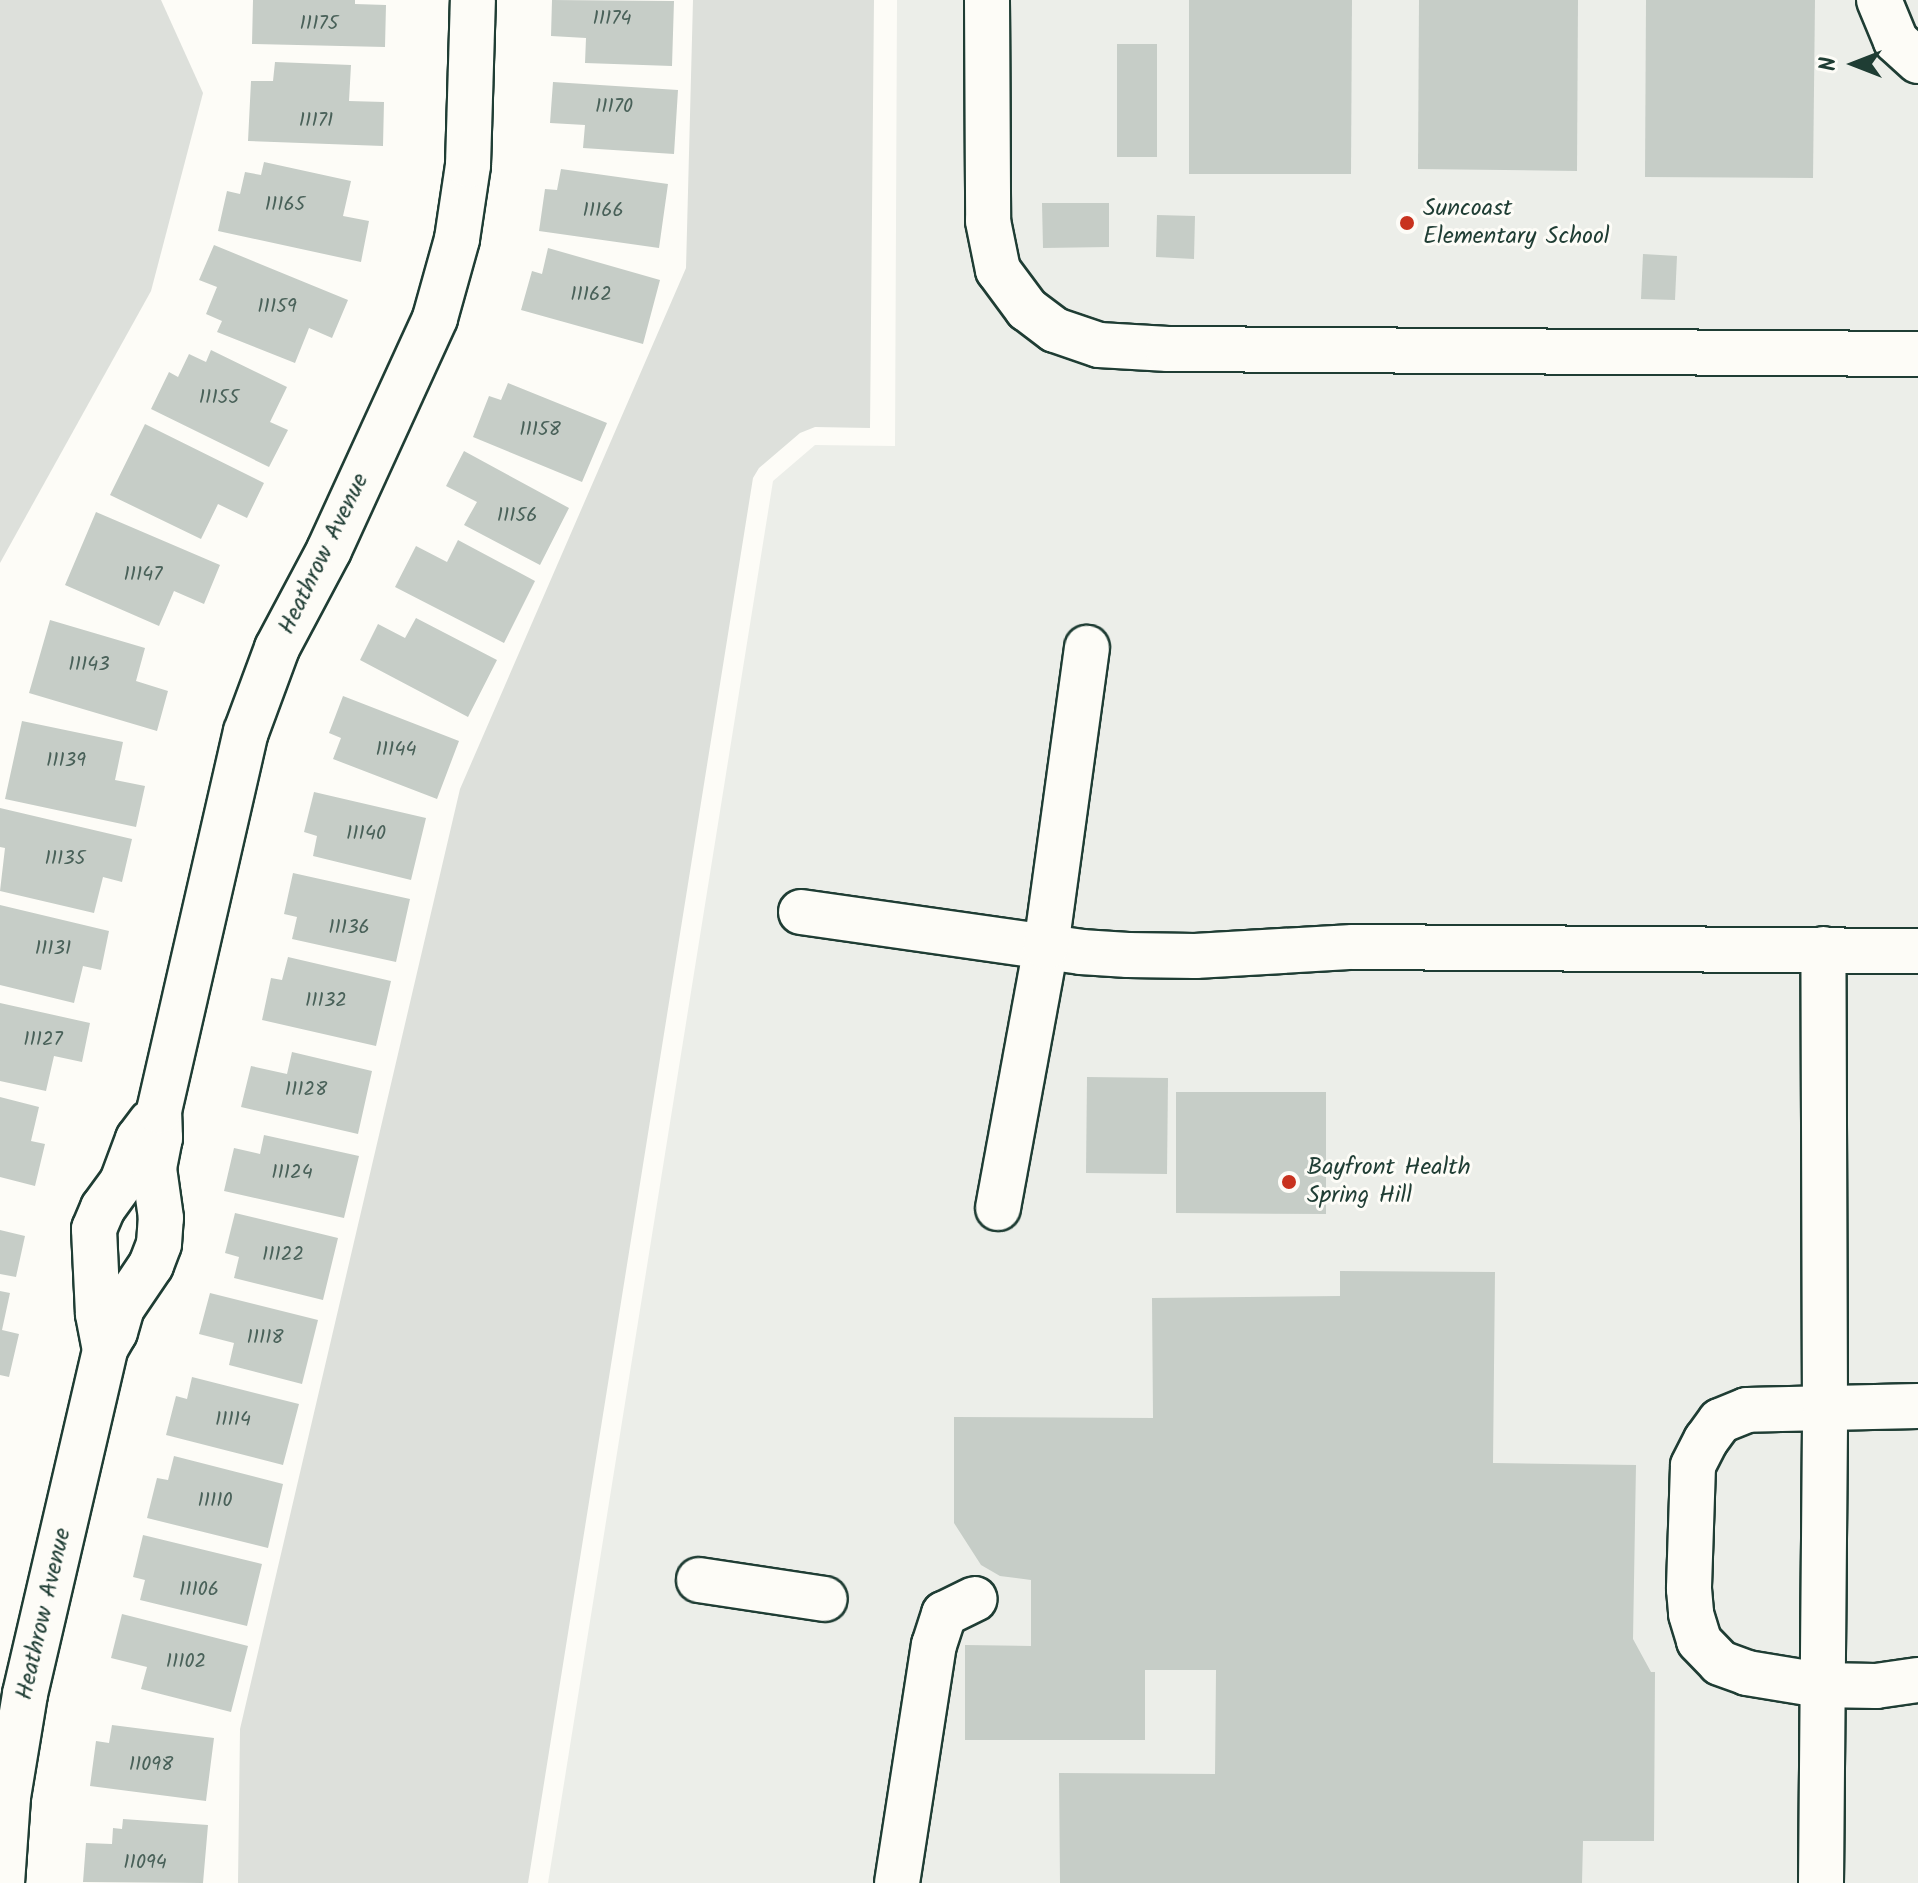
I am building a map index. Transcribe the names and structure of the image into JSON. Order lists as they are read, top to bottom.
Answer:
{
  "streets": {
    "street": ["Heathrow Avenue"]
  },
  "places": ["Suncoast Elementary School", "Bayfront Health Spring Hill"],
  "house_numbers": [
    "11174",
    "11175",
    "11170",
    "11171",
    "11165",
    "11166",
    "11162",
    "11159",
    "11155",
    "11158",
    "11156",
    "11147",
    "11143",
    "11144",
    "11139",
    "11140",
    "11135",
    "11136",
    "11131",
    "11132",
    "11127",
    "11128",
    "11124",
    "11122",
    "11118",
    "11114",
    "11110",
    "11106",
    "11102",
    "11098",
    "11094"
  ],
  "north": "left"
}
